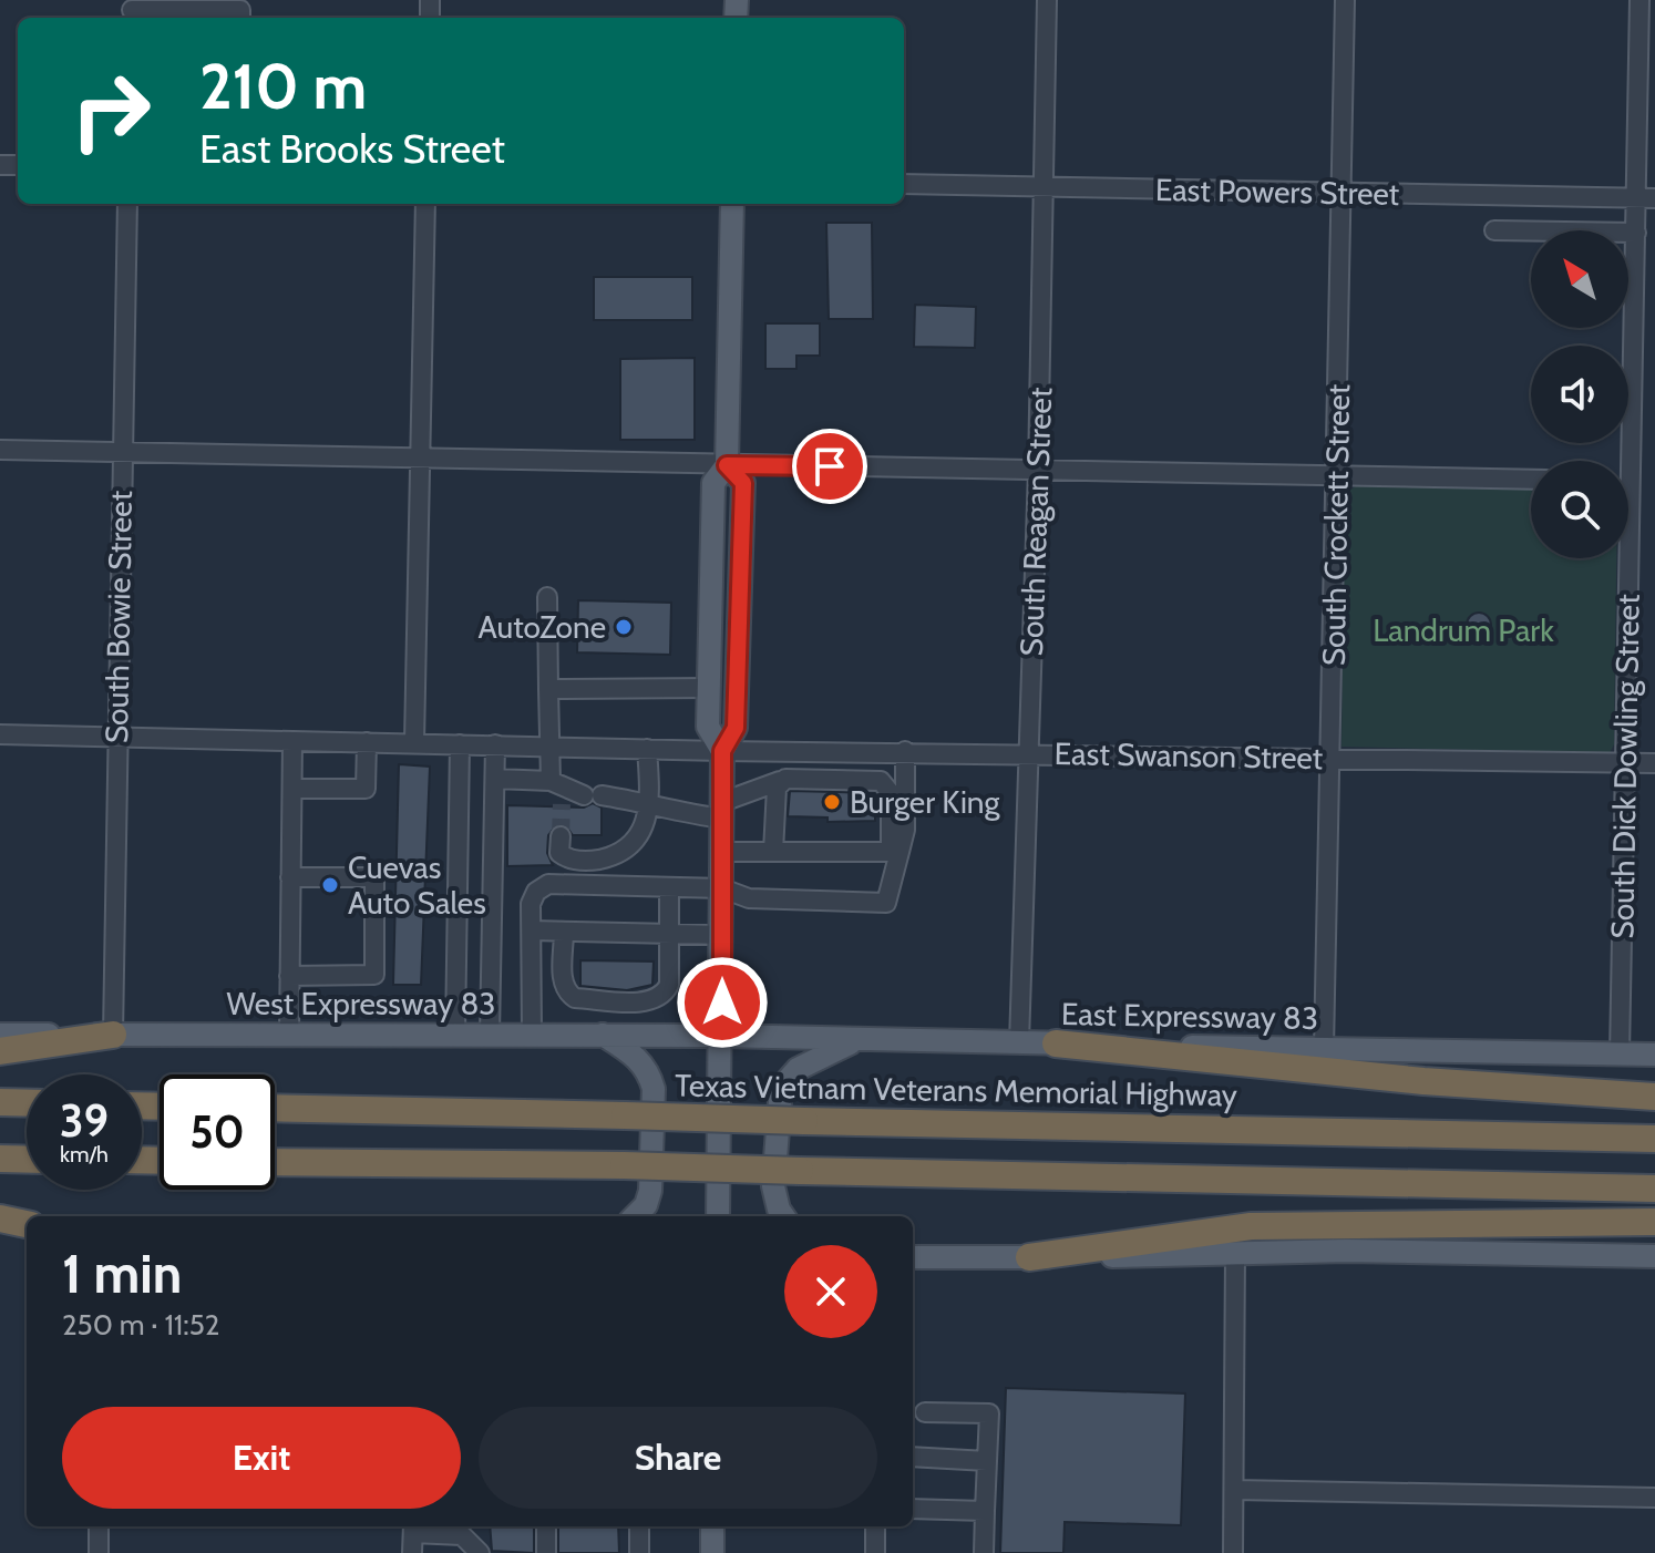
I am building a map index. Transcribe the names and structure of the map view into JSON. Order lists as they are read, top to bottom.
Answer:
{
  "streets": {
    "highway": ["Texas Vietnam Veterans Memorial Highway"],
    "main road": ["West Expressway 83", "East Expressway 83"],
    "street": [
      "East Powers Street",
      "South Reagan Street",
      "South Crockett Street",
      "South Bowie Street",
      "East Swanson Street",
      "South Dick Dowling Street"
    ]
  },
  "crossings": [
    ["East Powers Street", "South Reagan Street"],
    ["East Powers Street", "South Crockett Street"],
    ["East Powers Street", "South Dick Dowling Street"],
    ["South Reagan Street", "East Swanson Street"],
    ["South Reagan Street", "East Expressway 83"],
    ["South Crockett Street", "East Swanson Street"],
    ["South Crockett Street", "East Expressway 83"],
    ["South Bowie Street", "East Swanson Street"],
    ["South Bowie Street", "West Expressway 83"],
    ["East Swanson Street", "South Dick Dowling Street"],
    ["South Dick Dowling Street", "East Expressway 83"],
    ["West Expressway 83", "East Expressway 83"]
  ],
  "parks": ["Landrum Park"],
  "places": ["AutoZone", "Burger King", "Cuevas Auto Sales"],
  "north": "top left",
  "page": {
    "turn": ["210 m", "East Brooks Street"],
    "speed": "39 km/h",
    "limit": "50",
    "heading": ["1 min", "250 m · 11:52"],
    "buttons": ["Exit", "Share"]
  }
}
